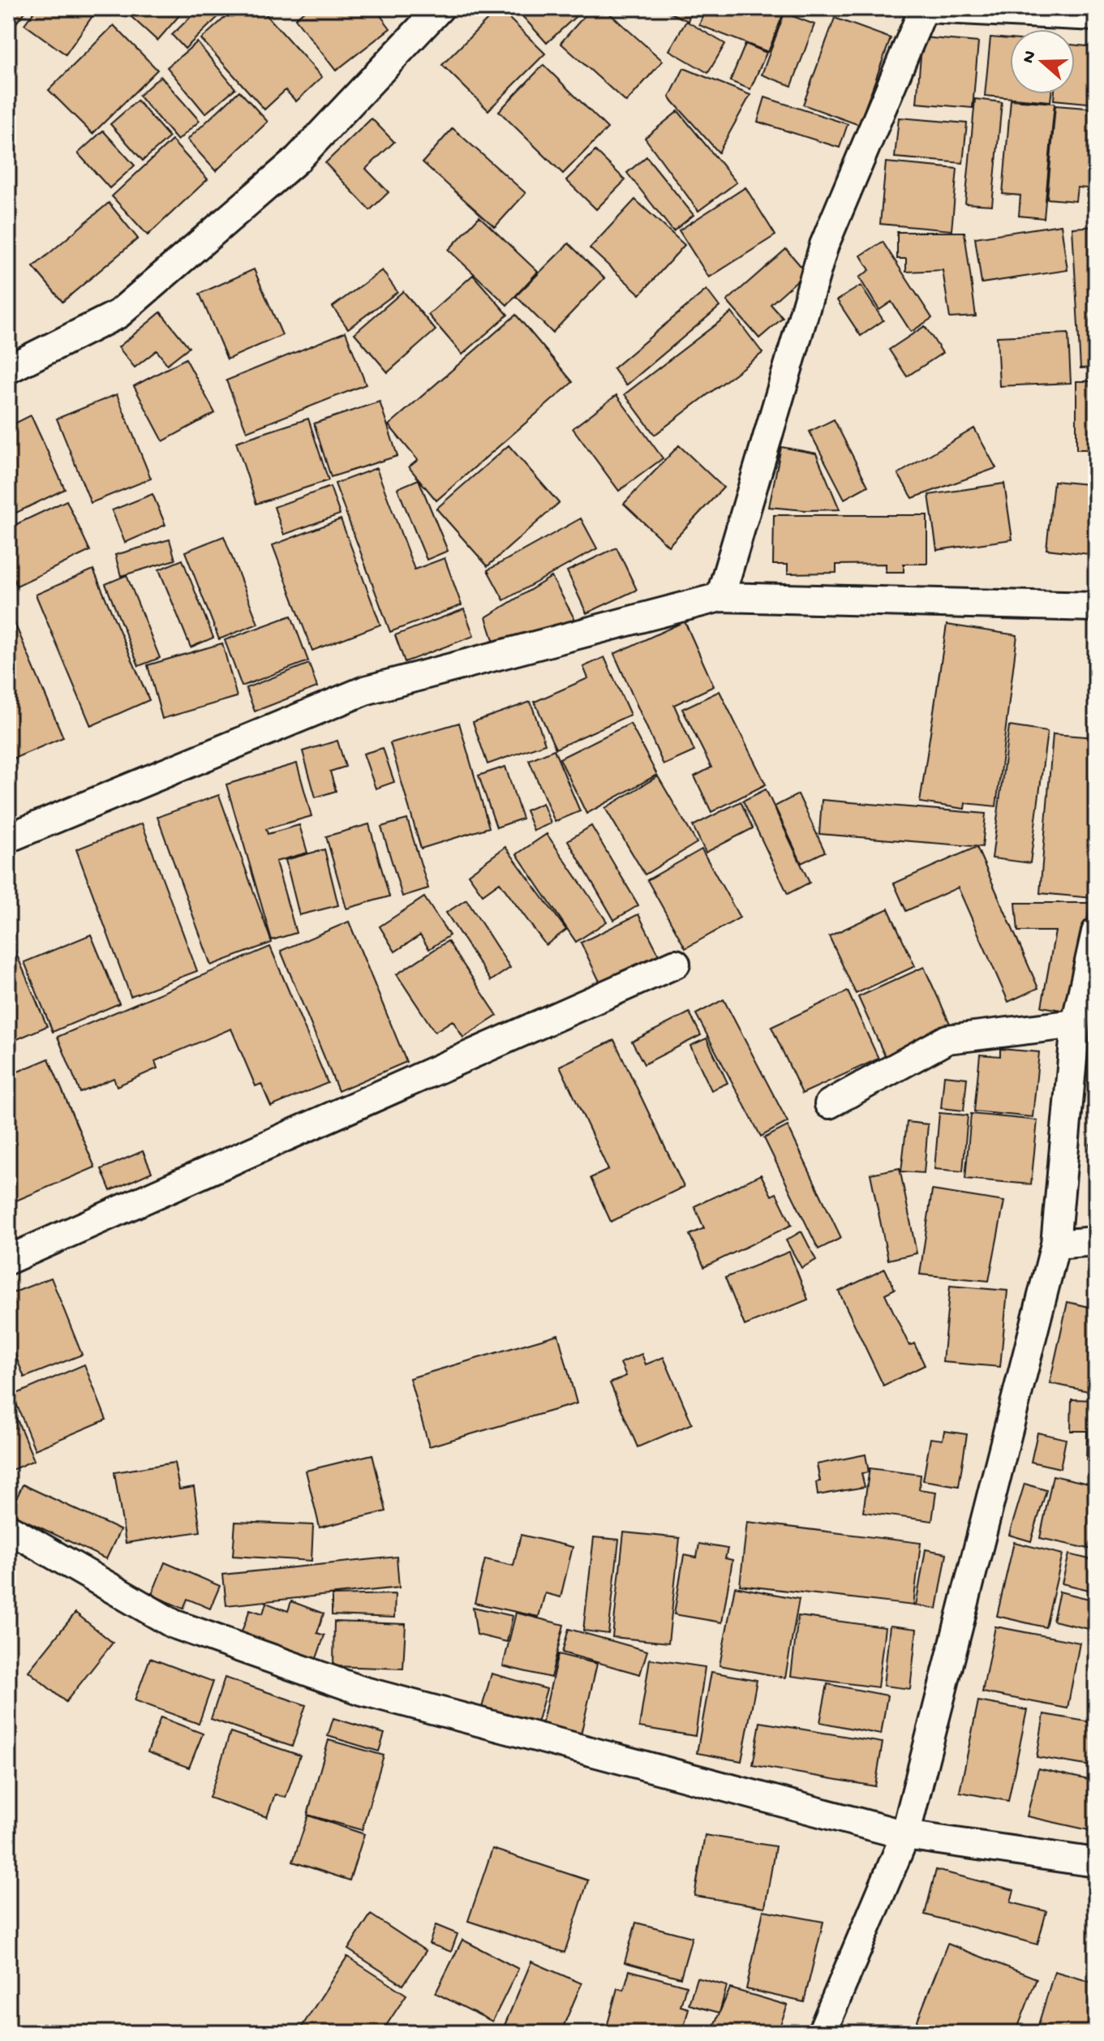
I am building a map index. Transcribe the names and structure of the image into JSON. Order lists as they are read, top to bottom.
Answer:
{
  "north": "left"
}
